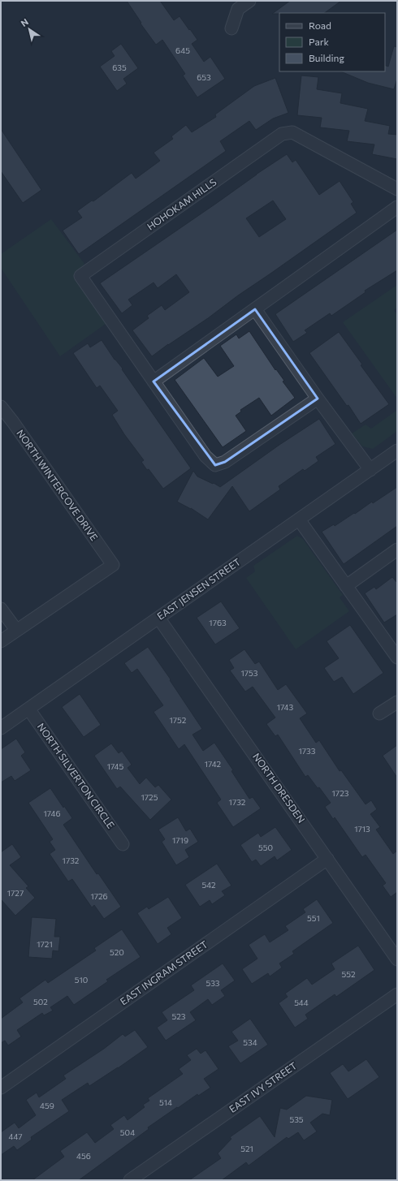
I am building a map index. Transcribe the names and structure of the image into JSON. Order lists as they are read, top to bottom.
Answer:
{
  "streets": {
    "street": [
      "HOHOKAM HILLS",
      "NORTH WINTERCOVE DRIVE",
      "EAST JENSEN STREET",
      "NORTH SILVERTON CIRCLE",
      "NORTH DRESDEN",
      "EAST INGRAM STREET",
      "EAST IVY STREET"
    ]
  },
  "crossings": [
    ["EAST JENSEN STREET", "NORTH SILVERTON CIRCLE"],
    ["EAST JENSEN STREET", "NORTH DRESDEN"],
    ["NORTH DRESDEN", "EAST INGRAM STREET"]
  ],
  "house_numbers": [
    "645",
    "635",
    "653",
    "1763",
    "1753",
    "1743",
    "1752",
    "1733",
    "1742",
    "1745",
    "1723",
    "1725",
    "1732",
    "1746",
    "1713",
    "1719",
    "550",
    "1732",
    "542",
    "1727",
    "1726",
    "551",
    "1721",
    "520",
    "552",
    "510",
    "533",
    "502",
    "544",
    "523",
    "534",
    "514",
    "459",
    "535",
    "504",
    "447",
    "521",
    "456"
  ],
  "legend": ["Road", "Park", "Building"],
  "north": "top left"
}
